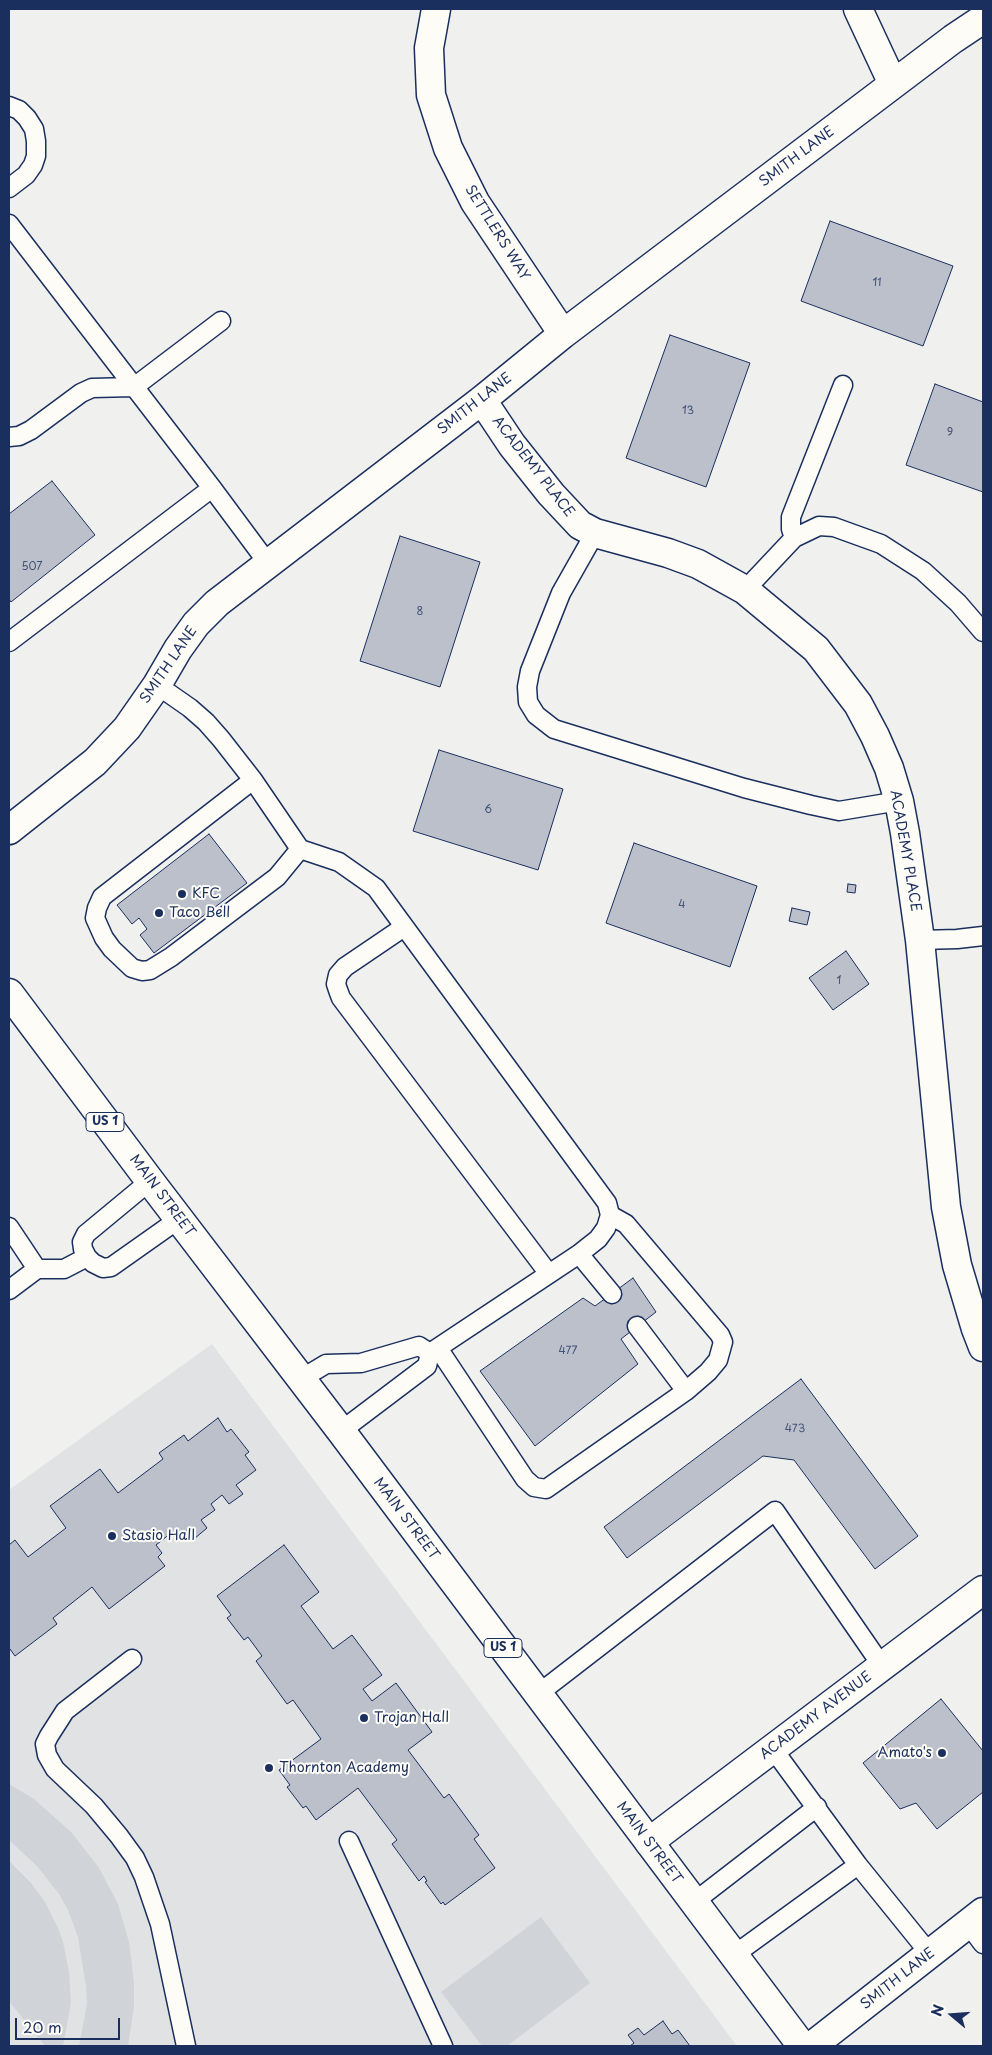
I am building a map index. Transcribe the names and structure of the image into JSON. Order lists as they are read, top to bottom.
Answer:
{
  "streets": {
    "street": [
      "SMITH LANE",
      "SETTLERS WAY",
      "ACADEMY PLACE",
      "US 1",
      "MAIN STREET",
      "ACADEMY AVENUE"
    ]
  },
  "crossings": [
    ["SMITH LANE", "SETTLERS WAY"],
    ["SMITH LANE", "ACADEMY PLACE"],
    ["MAIN STREET", "ACADEMY AVENUE"]
  ],
  "places": [
    "KFC",
    "Taco Bell",
    "Stasio Hall",
    "Trojan Hall",
    "Amato's",
    "Thornton Academy"
  ],
  "house_numbers": [
    "11",
    "13",
    "9",
    "507",
    "8",
    "6",
    "4",
    "1",
    "477",
    "473"
  ],
  "scale_bar": "20 m",
  "north": "left"
}
